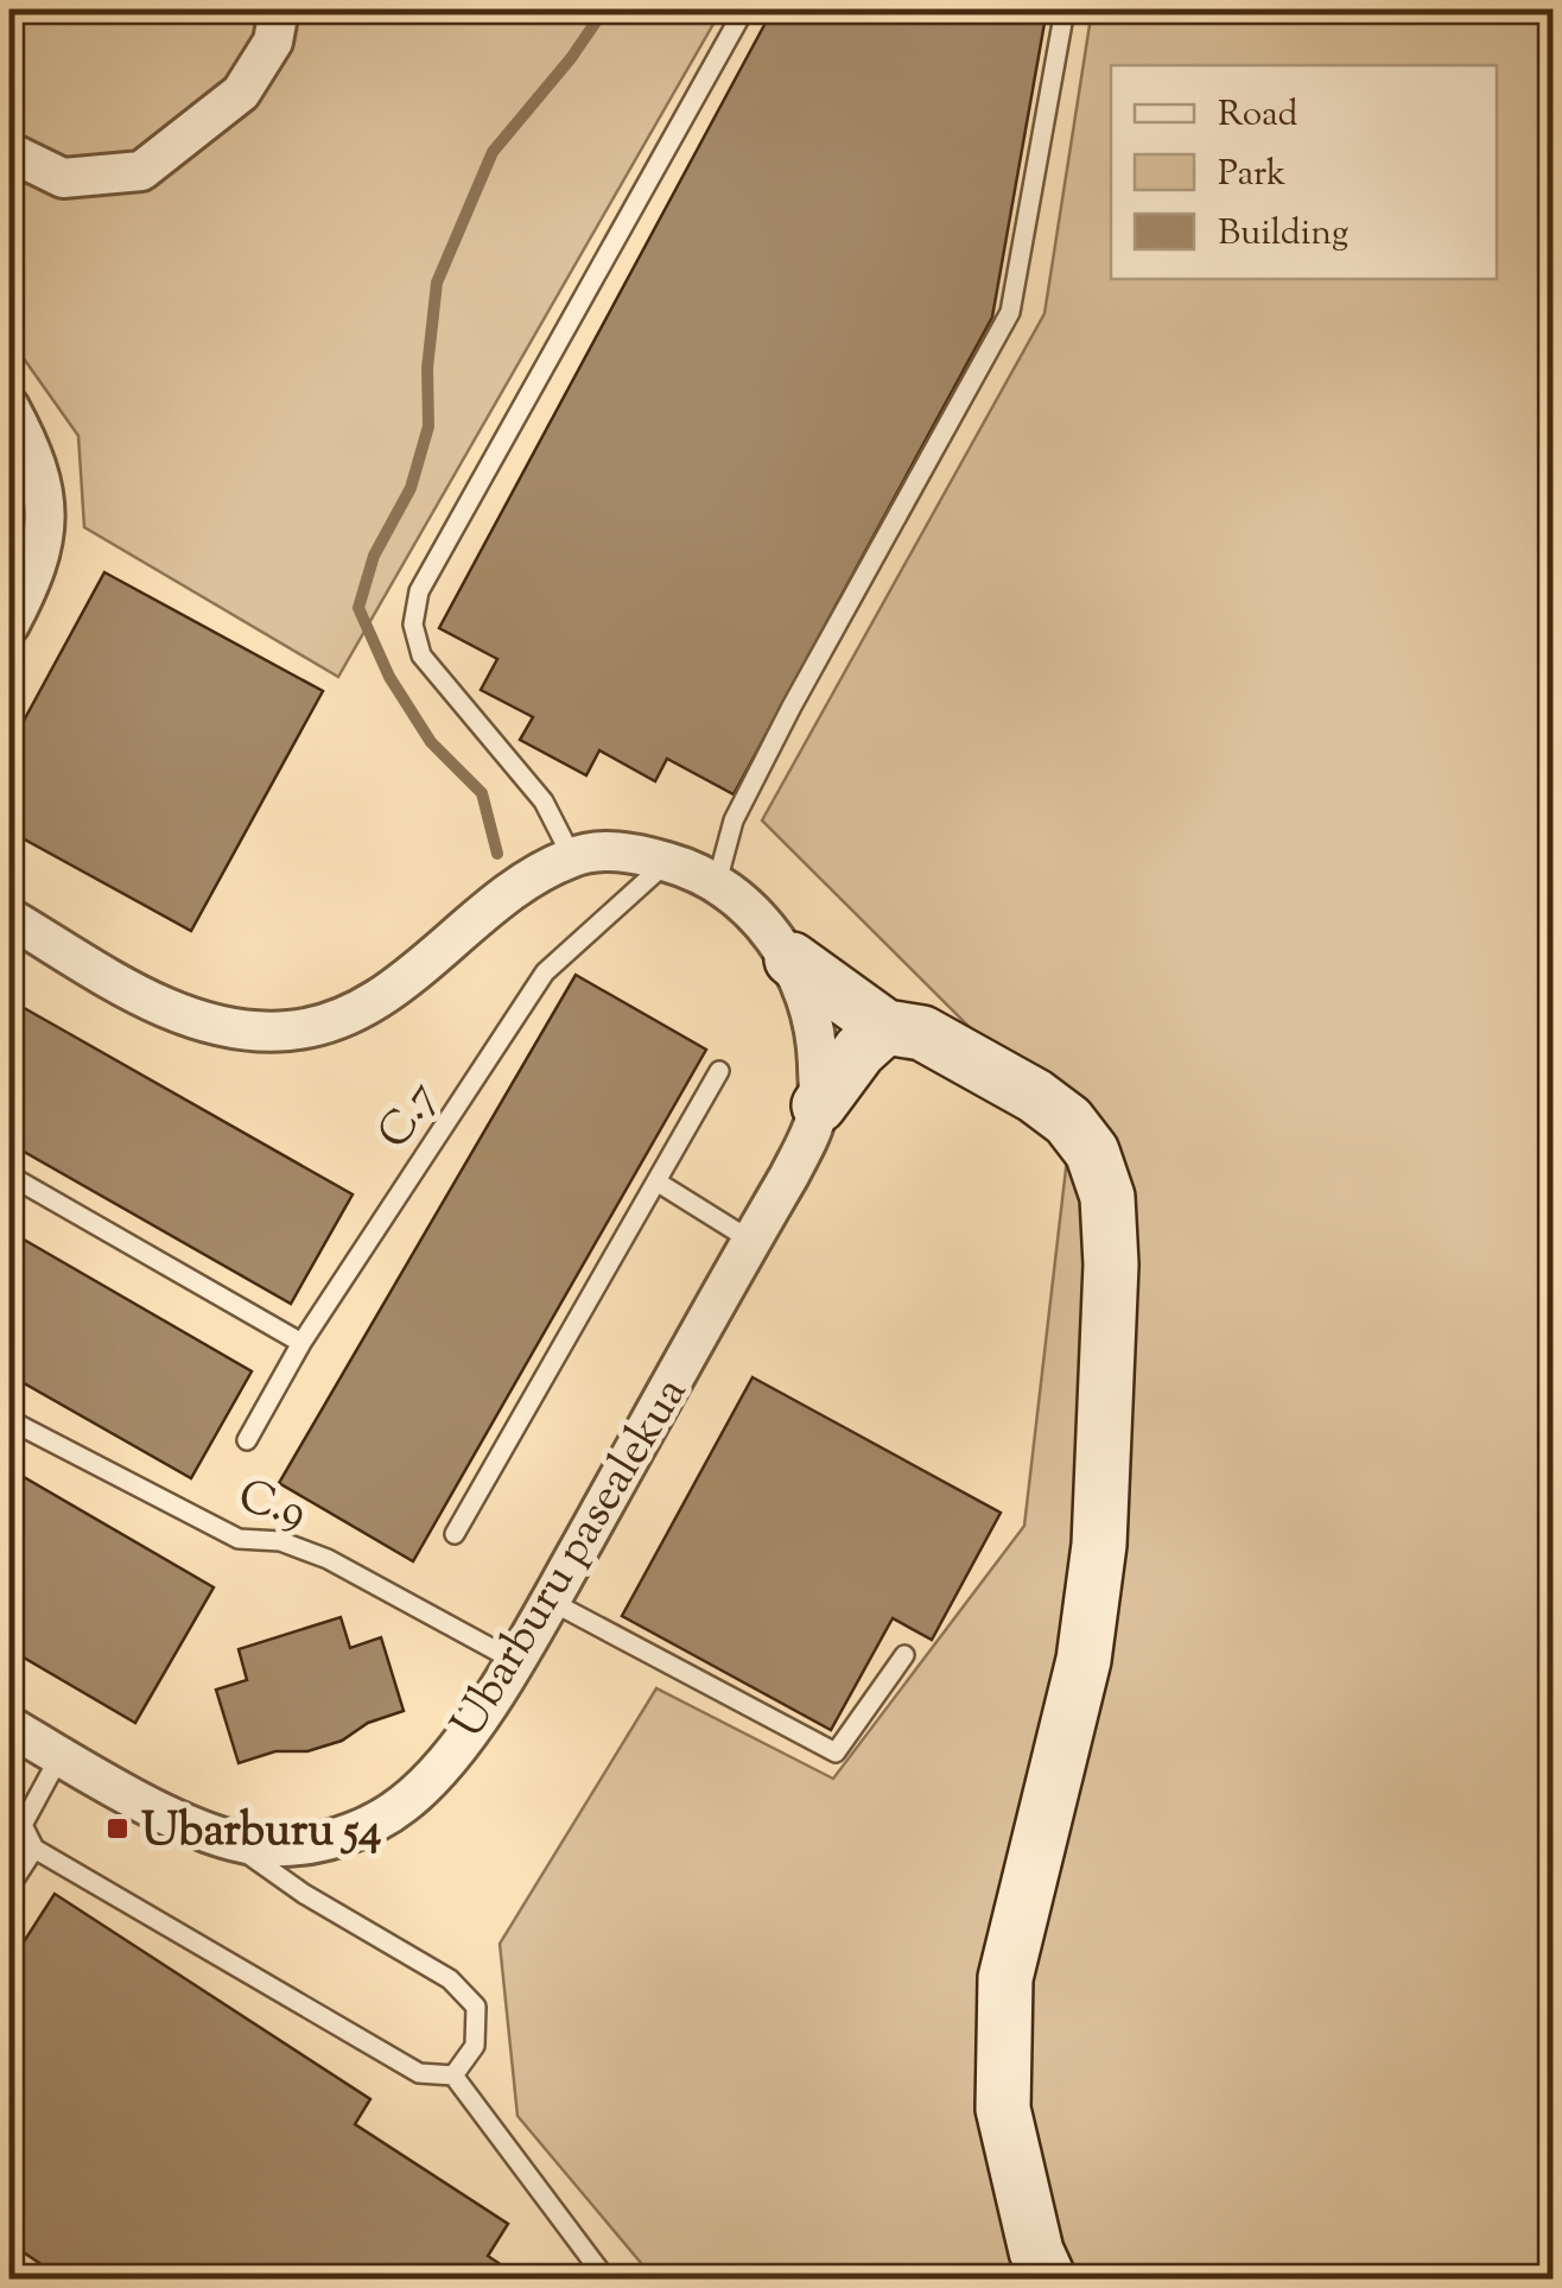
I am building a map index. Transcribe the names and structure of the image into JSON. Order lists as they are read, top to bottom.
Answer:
{
  "streets": {
    "main road": ["Ubarburu pasealekua"],
    "lane": ["C.7", "C.9"]
  },
  "crossings": [
    ["C.7", "Ubarburu pasealekua"],
    ["C.9", "Ubarburu pasealekua"]
  ],
  "places": {
    "transit": ["Ubarburu 54"]
  },
  "legend": ["Road", "Park", "Building"]
}
